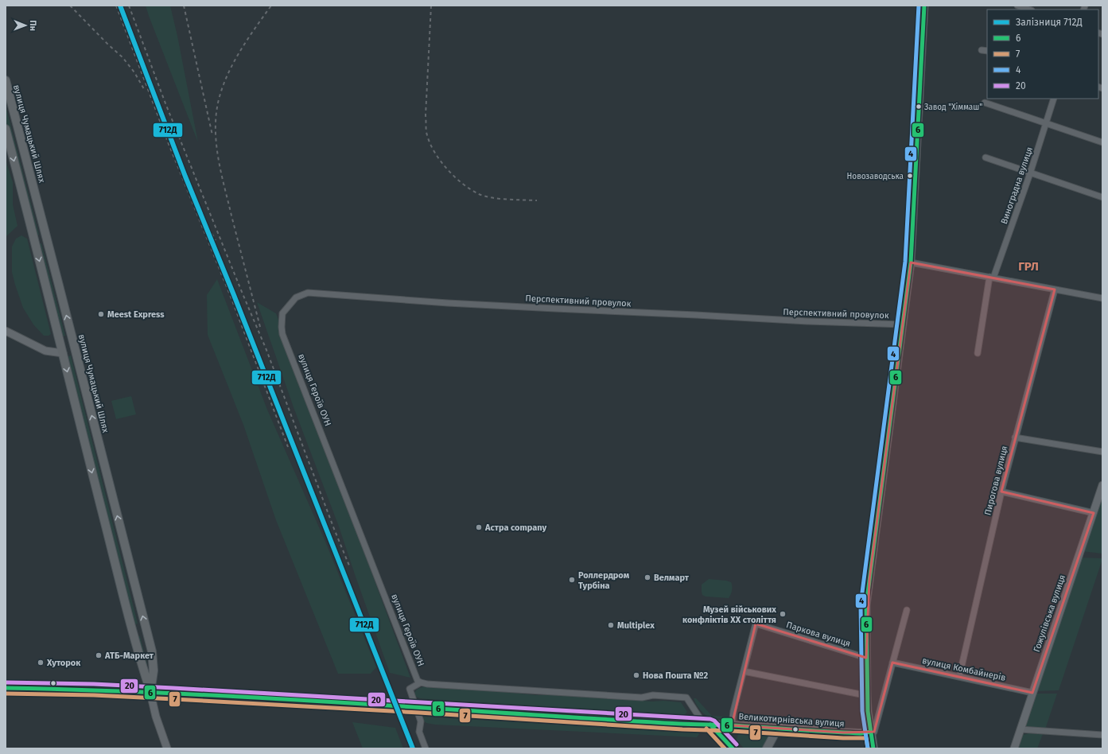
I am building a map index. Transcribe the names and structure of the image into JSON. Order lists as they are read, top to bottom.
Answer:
{
  "streets": {
    "main road": ["вулиця Чумацький Шлях", "Великотирнівська вулиця"],
    "street": [
      "Виноградна вулиця",
      "Перспективний провулок",
      "вулиця Героїв ОУН",
      "Пирогова вулиця",
      "Гожулівська вулиця",
      "Паркова вулиця",
      "вулиця Комбайнерів"
    ]
  },
  "crossings": [
    ["вулиця Чумацький Шлях", "Великотирнівська вулиця"],
    ["Перспективний провулок", "вулиця Героїв ОУН"],
    ["Пирогова вулиця", "вулиця Комбайнерів"],
    ["Гожулівська вулиця", "вулиця Комбайнерів"],
    ["Паркова вулиця", "Великотирнівська вулиця"]
  ],
  "districts": ["ГРЛ"],
  "places": [
    "Завод \"Хіммаш\"",
    "Новозаводська",
    "Meest Express",
    "Астра company",
    "Велмарт",
    "Роллердром Турбіна",
    "Музей військових конфліктів ХХ століття",
    "Multiplex",
    "АТБ-Маркет",
    "Хуторок",
    "Нова Пошта №2"
  ],
  "lines": [
    "rail line 712Д",
    "transit line 6",
    "transit line 4",
    "transit line 20",
    "transit line 7"
  ],
  "legend": [
    "Залізниця 712Д",
    "6",
    "7",
    "4",
    "20"
  ],
  "north": "right"
}
